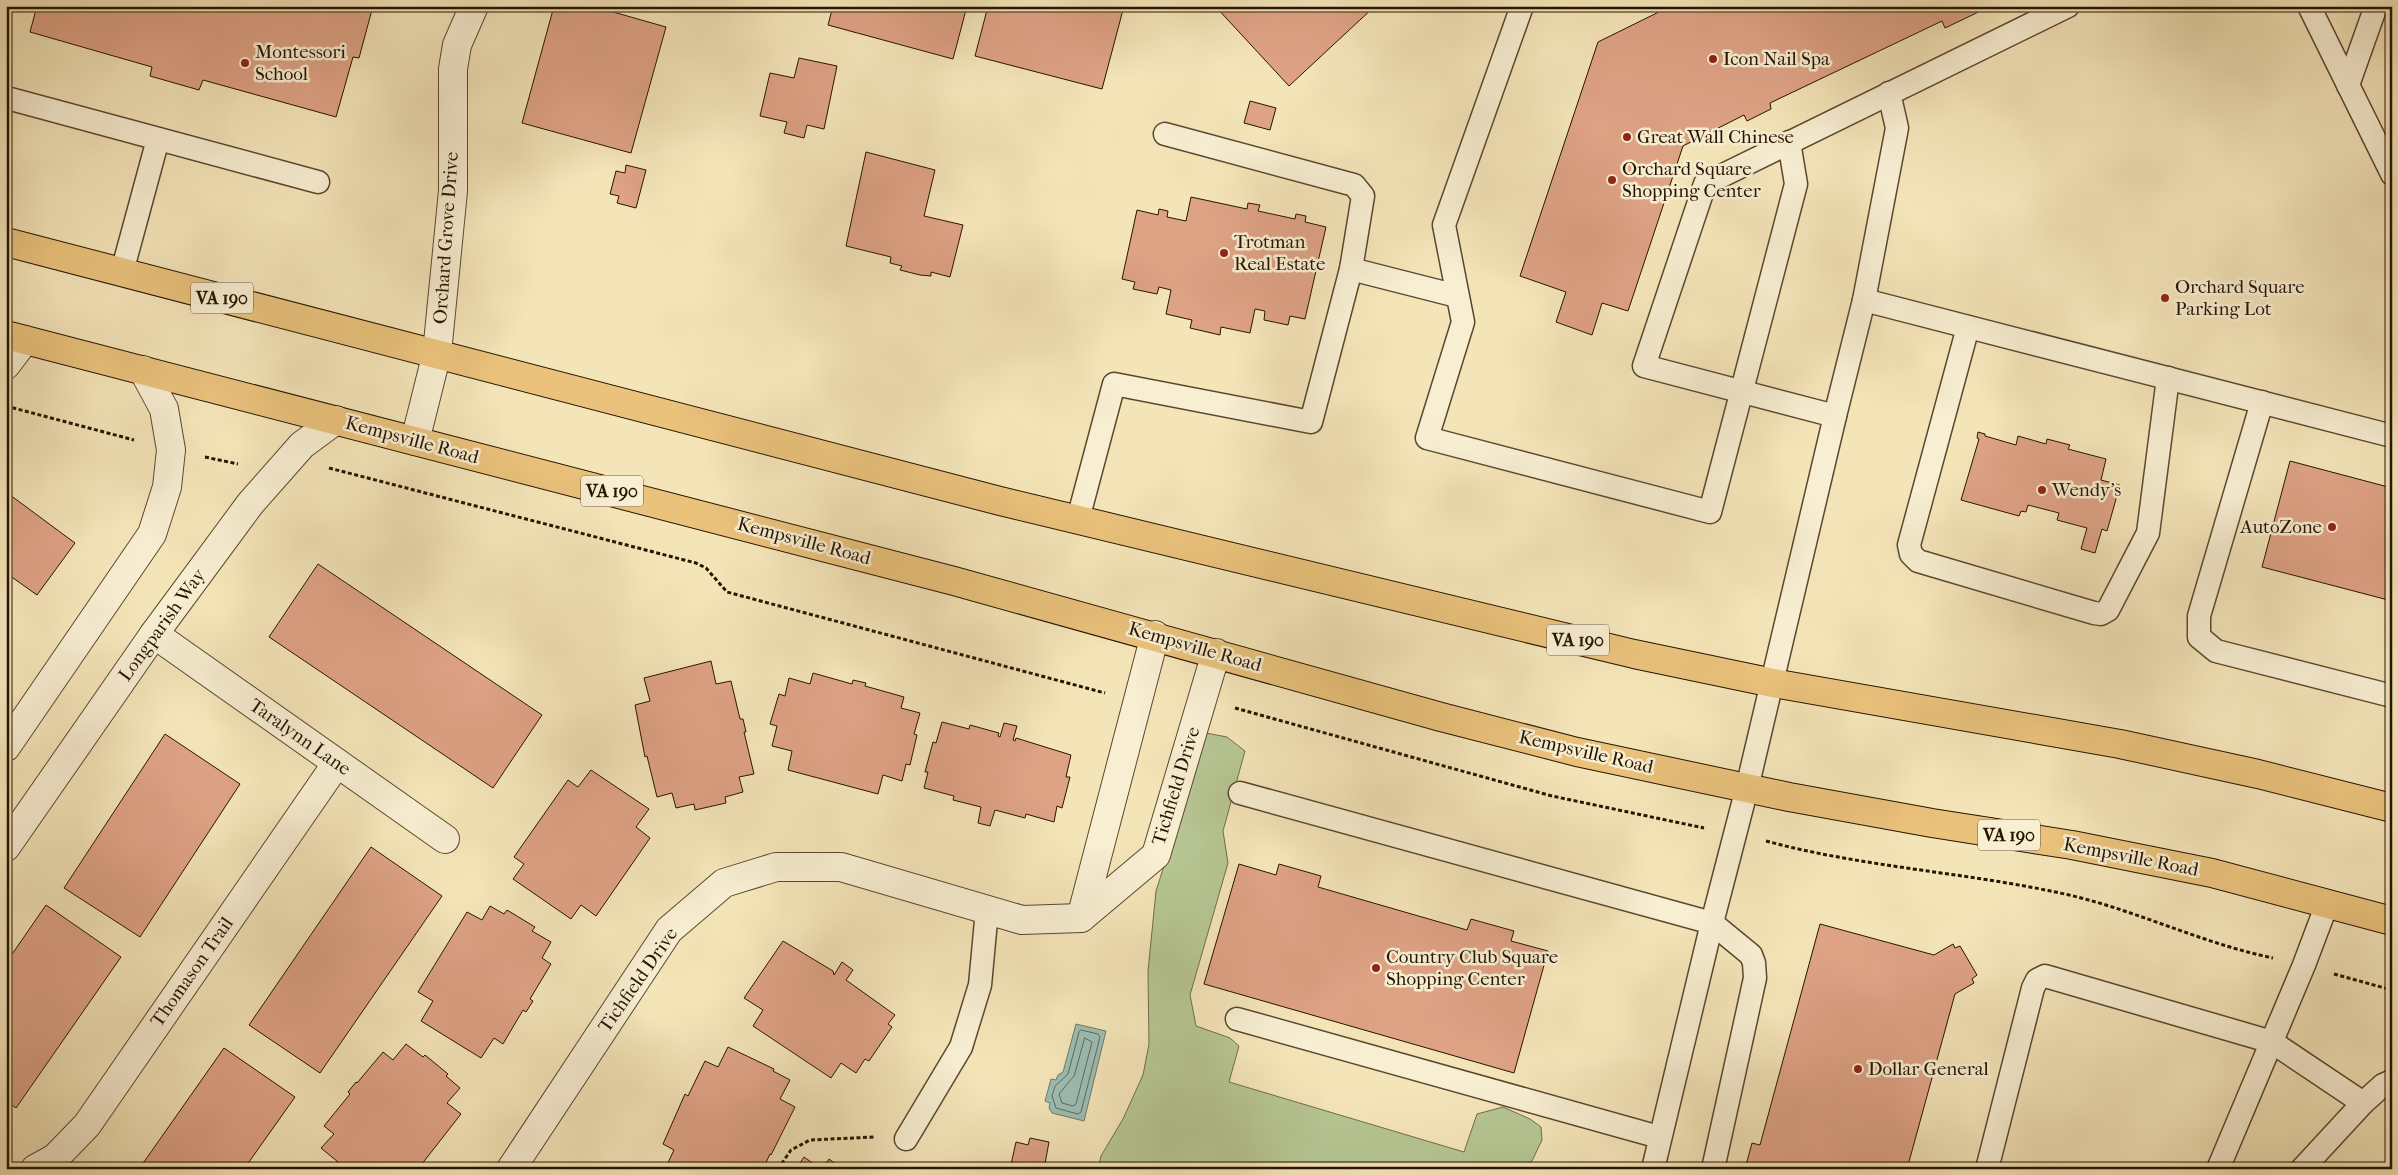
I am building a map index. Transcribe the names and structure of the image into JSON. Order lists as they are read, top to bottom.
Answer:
{
  "streets": {
    "main road": ["VA 190", "Kempsville Road"],
    "street": [
      "Orchard Grove Drive",
      "Longparish Way",
      "Taralynn Lane",
      "Tichfield Drive",
      "Thomason Trail"
    ]
  },
  "crossings": [
    ["Orchard Grove Drive", "VA 190"],
    ["Orchard Grove Drive", "Kempsville Road"],
    ["Kempsville Road", "Longparish Way"],
    ["Kempsville Road", "Tichfield Drive"],
    ["Longparish Way", "Taralynn Lane"],
    ["Taralynn Lane", "Thomason Trail"]
  ],
  "places": [
    "Icon Nail Spa",
    "Montessori School",
    "Great Wall Chinese",
    "Orchard Square Shopping Center",
    "Trotman Real Estate",
    "Orchard Square Parking Lot",
    "Wendy's",
    "AutoZone",
    "Country Club Square Shopping Center",
    "Dollar General"
  ]
}
